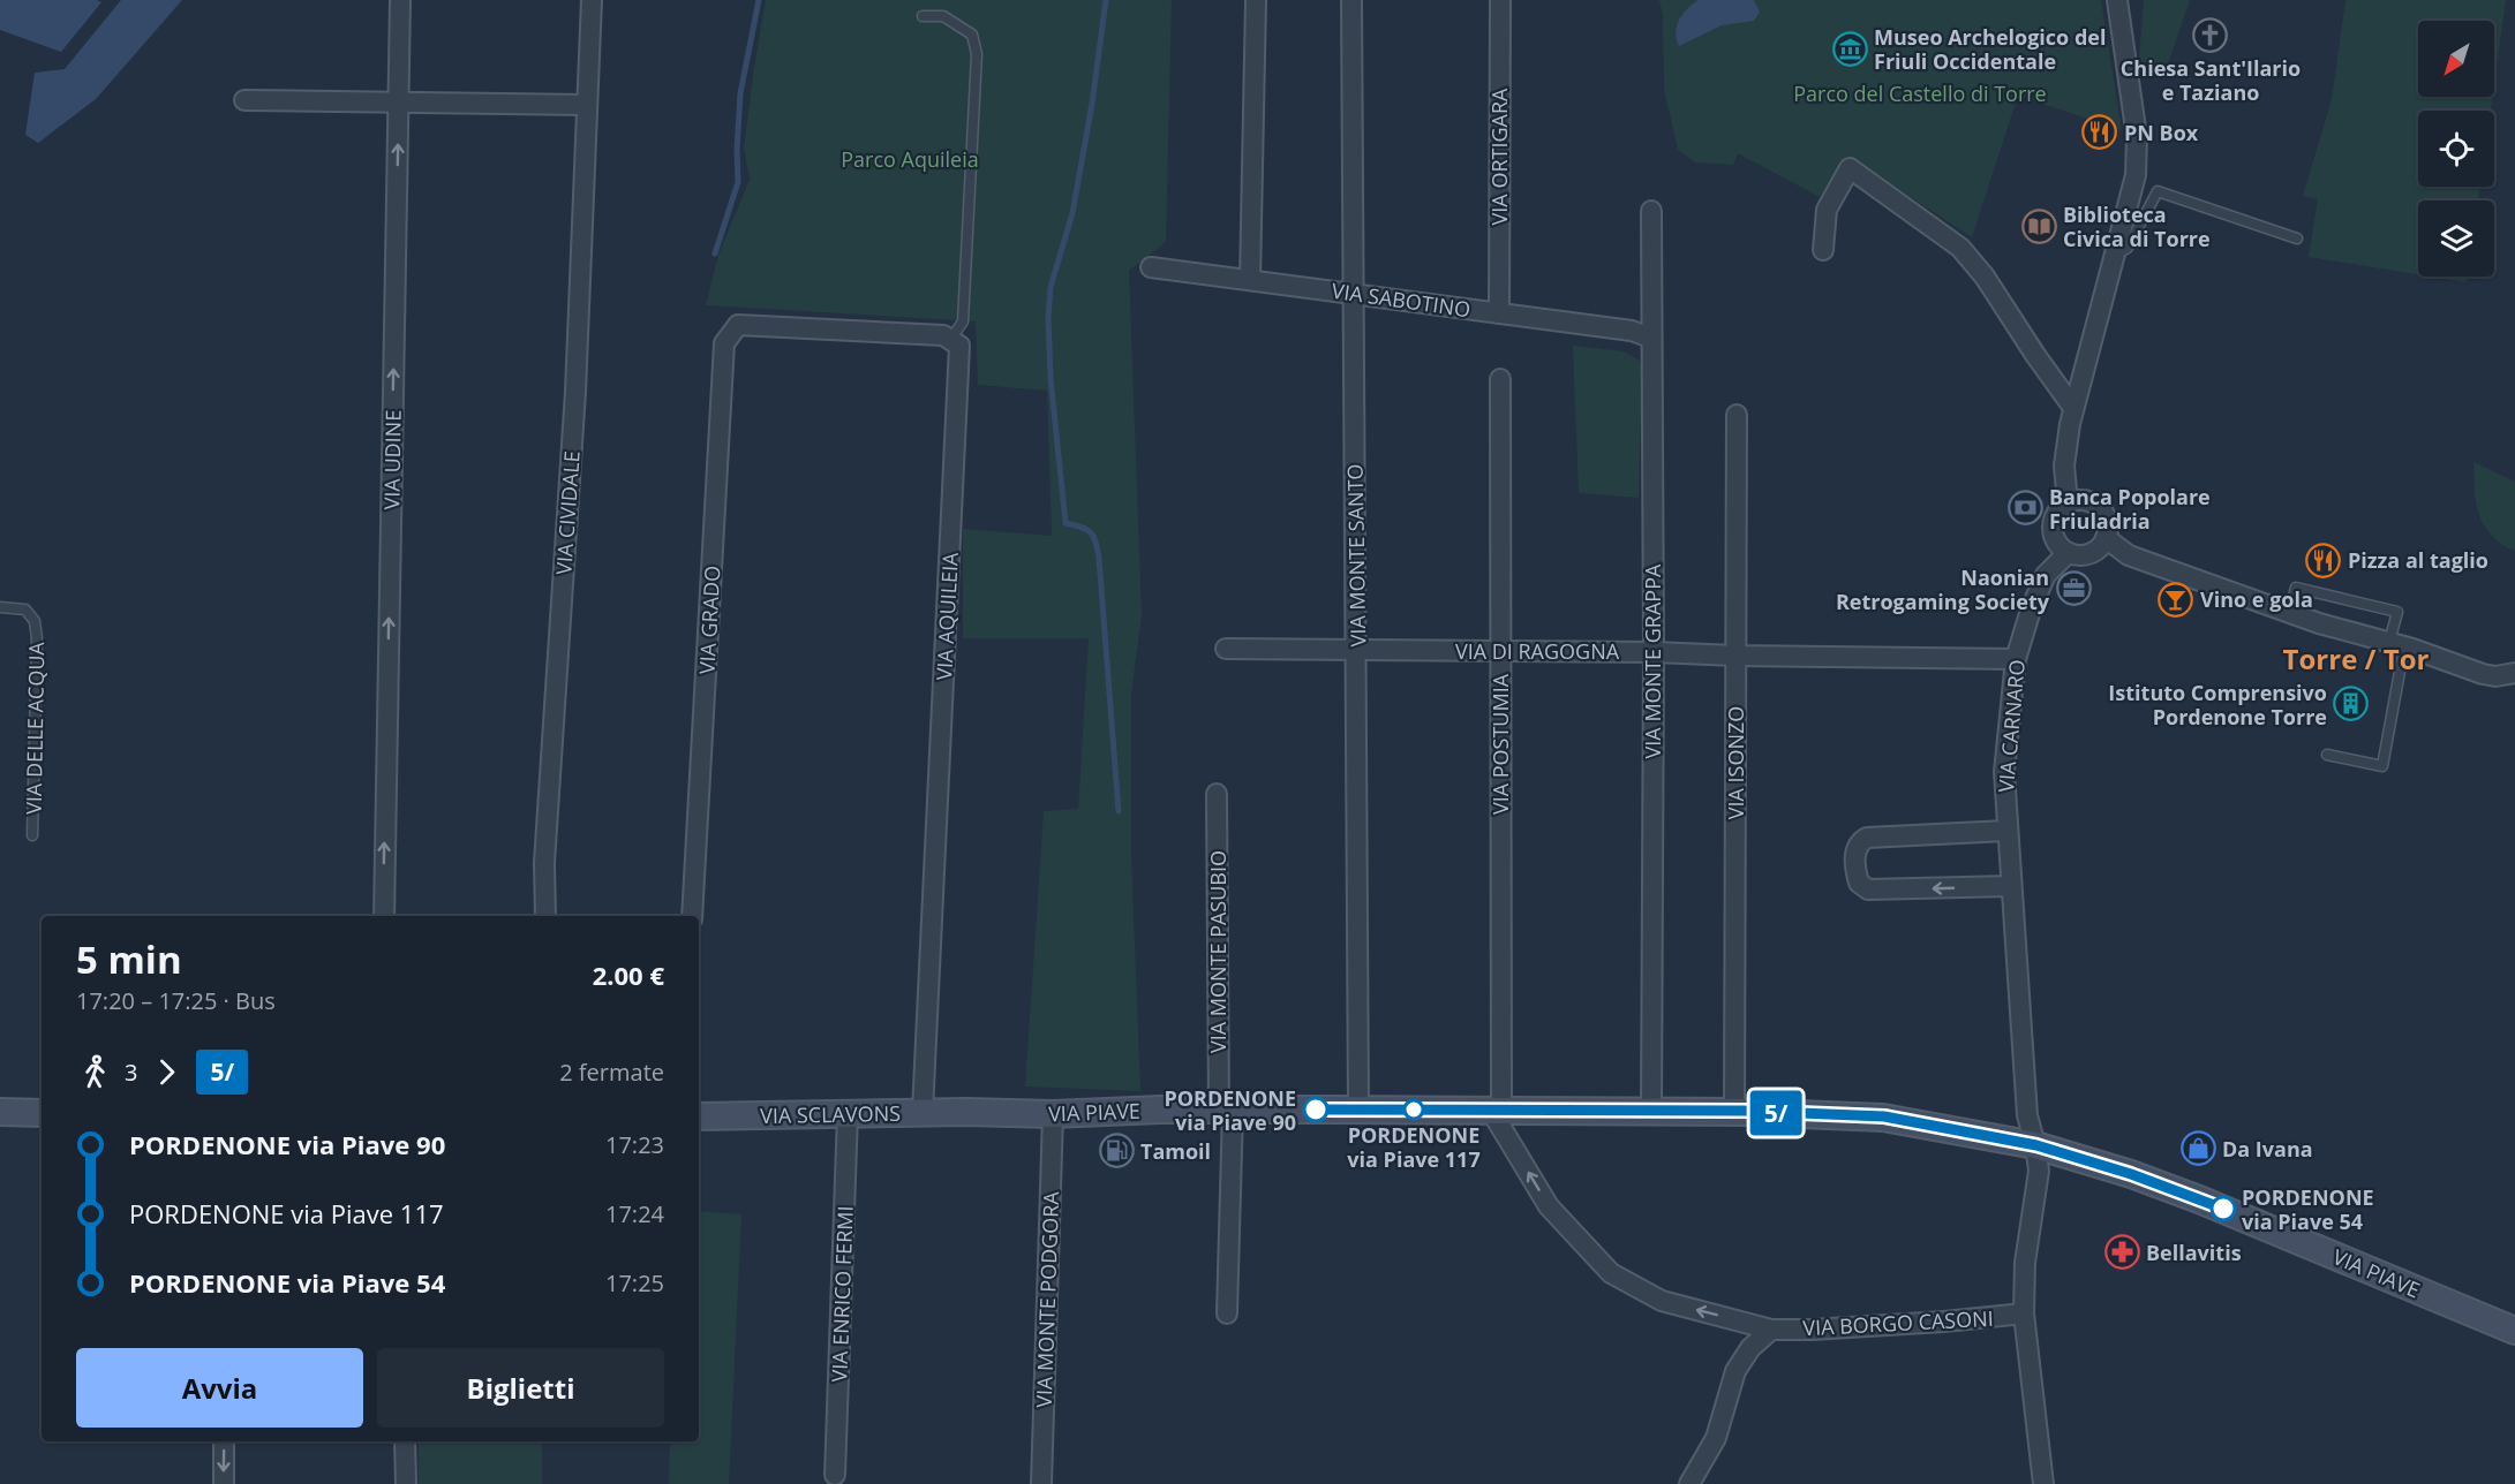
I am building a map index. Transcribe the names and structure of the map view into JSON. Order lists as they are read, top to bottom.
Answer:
{
  "streets": {
    "street": [
      "VIA ORTIGARA",
      "VIA SABOTINO",
      "VIA UDINE",
      "VIA CIVIDALE",
      "VIA MONTE SANTO",
      "VIA AQUILEIA",
      "VIA GRADO",
      "VIA DI RAGOGNA",
      "VIA MONTE GRAPPA",
      "VIA CARNARO",
      "VIA POSTUMIA",
      "VIA ISONZO",
      "VIA MONTE PASUBIO",
      "VIA PIAVE",
      "VIA SCLAVONS",
      "VIA ENRICO FERMI",
      "VIA MONTE PODGORA",
      "VIA BORGO CASONI"
    ],
    "lane": ["VIA DELLE ACQUA"]
  },
  "crossings": [
    ["VIA ORTIGARA", "VIA SABOTINO"],
    ["VIA SABOTINO", "VIA MONTE SANTO"],
    ["VIA SABOTINO", "VIA MONTE GRAPPA"],
    ["VIA MONTE SANTO", "VIA DI RAGOGNA"],
    ["VIA MONTE SANTO", "VIA PIAVE"],
    ["VIA AQUILEIA", "VIA GRADO"],
    ["VIA AQUILEIA", "VIA SCLAVONS"],
    ["VIA DI RAGOGNA", "VIA MONTE GRAPPA"],
    ["VIA DI RAGOGNA", "VIA CARNARO"],
    ["VIA DI RAGOGNA", "VIA POSTUMIA"],
    ["VIA DI RAGOGNA", "VIA ISONZO"],
    ["VIA MONTE GRAPPA", "VIA PIAVE"],
    ["VIA CARNARO", "VIA PIAVE"],
    ["VIA CARNARO", "VIA BORGO CASONI"],
    ["VIA POSTUMIA", "VIA PIAVE"],
    ["VIA POSTUMIA", "VIA BORGO CASONI"],
    ["VIA ISONZO", "VIA PIAVE"],
    ["VIA MONTE PASUBIO", "VIA PIAVE"],
    ["VIA PIAVE", "VIA SCLAVONS"],
    ["VIA PIAVE", "VIA MONTE PODGORA"],
    ["VIA PIAVE", "VIA BORGO CASONI"],
    ["VIA SCLAVONS", "VIA ENRICO FERMI"]
  ],
  "one_way": ["VIA UDINE", "VIA BORGO CASONI"],
  "districts": ["Torre / Tor"],
  "parks": ["Parco del Castello di Torre", "Parco Aquileia"],
  "places": {
    "church": ["Chiesa Sant'Ilario e Taziano"],
    "museum": ["Museo Archelogico del Friuli Occidentale"],
    "restaurant": ["PN Box", "Pizza al taglio"],
    "library": ["Biblioteca Civica di Torre"],
    "bank": ["Banca Popolare Friuladria"],
    "office": ["Naonian Retrogaming Society"],
    "bar": ["Vino e gola"],
    "building": ["Istituto Comprensivo Pordenone Torre"],
    "other": ["PORDENONE via Piave 90", "PORDENONE via Piave 117", "PORDENONE via Piave 54"],
    "shop": ["Da Ivana"],
    "fuel station": ["Tamoil"],
    "pharmacy": ["Bellavitis"]
  },
  "lines": ["bus line 5/"],
  "north": "bottom left",
  "page": {
    "on_map": "5/",
    "heading": ["5 min", "17:20 – 17:25 · Bus", "2.00 €"],
    "legs": ["3", "5/", "2 fermate"],
    "list": [
      {
        "name": "PORDENONE via Piave 90",
        "value": "17:23"
      },
      {
        "name": "PORDENONE via Piave 117",
        "value": "17:24"
      },
      {
        "name": "PORDENONE via Piave 54",
        "value": "17:25"
      }
    ],
    "buttons": ["Avvia", "Biglietti"]
  }
}
